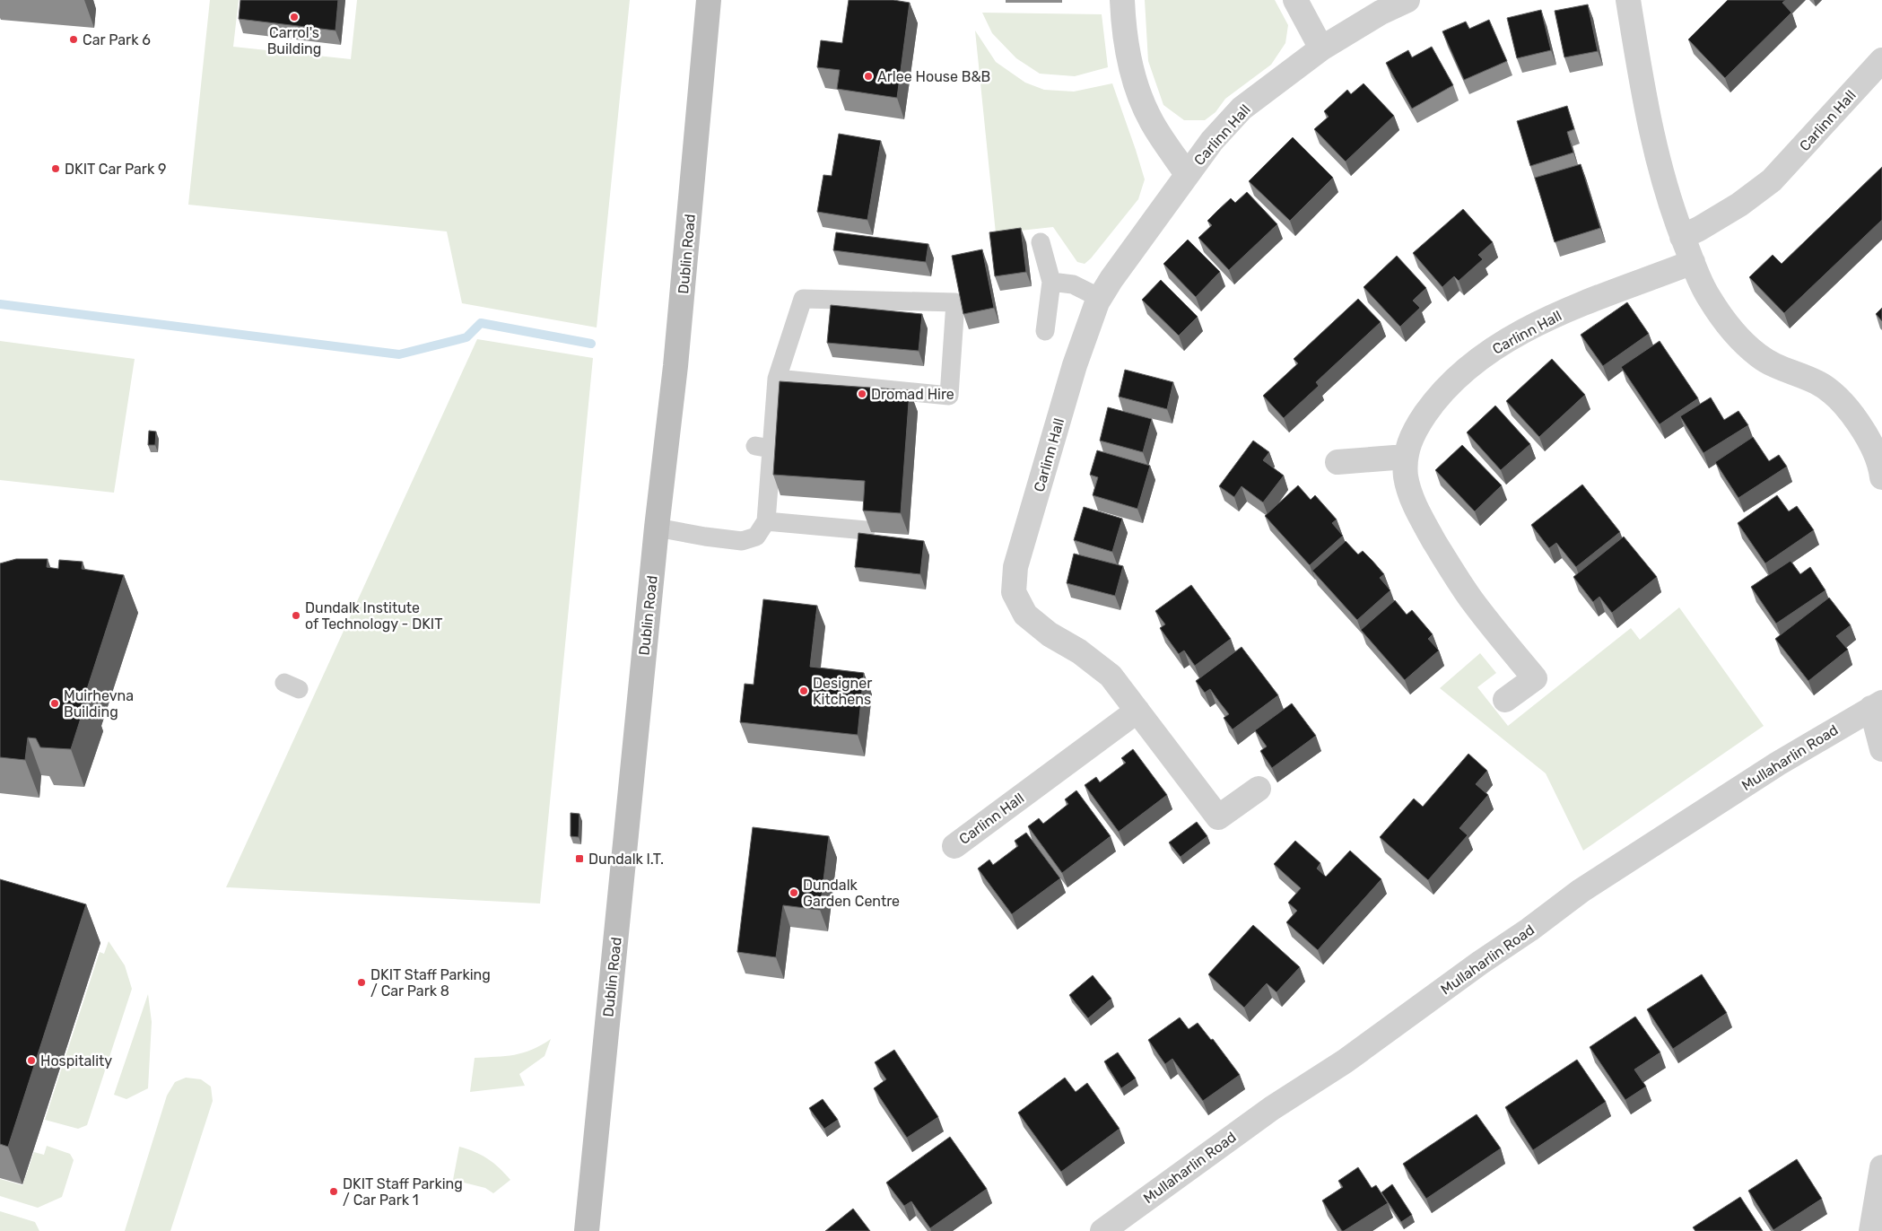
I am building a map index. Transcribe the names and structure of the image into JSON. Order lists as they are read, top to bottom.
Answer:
{
  "streets": {
    "main road": ["Dublin Road"],
    "street": ["Carlinn Hall", "Mullaharlin Road"]
  },
  "places": {
    "other": [
      "Carrol's Building",
      "Car Park 6",
      "Arlee House B&B",
      "DKIT Car Park 9",
      "Dromad Hire",
      "Dundalk Institute of Technology - DKIT",
      "Designer Kitchens",
      "Muirhevna Building",
      "Dundalk Garden Centre",
      "DKIT Staff Parking / Car Park 8",
      "Hospitality",
      "DKIT Staff Parking / Car Park 1"
    ],
    "transit": ["Dundalk I.T."]
  }
}
